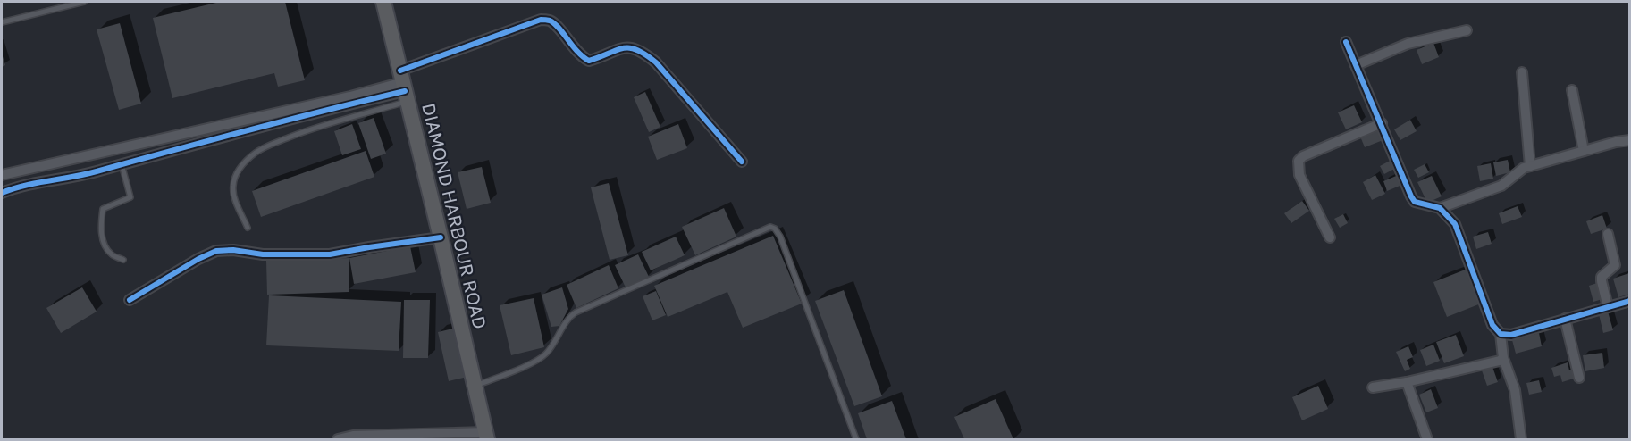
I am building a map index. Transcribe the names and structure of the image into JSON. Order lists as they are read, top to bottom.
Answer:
{
  "streets": {
    "highway": ["DIAMOND HARBOUR ROAD"]
  }
}
